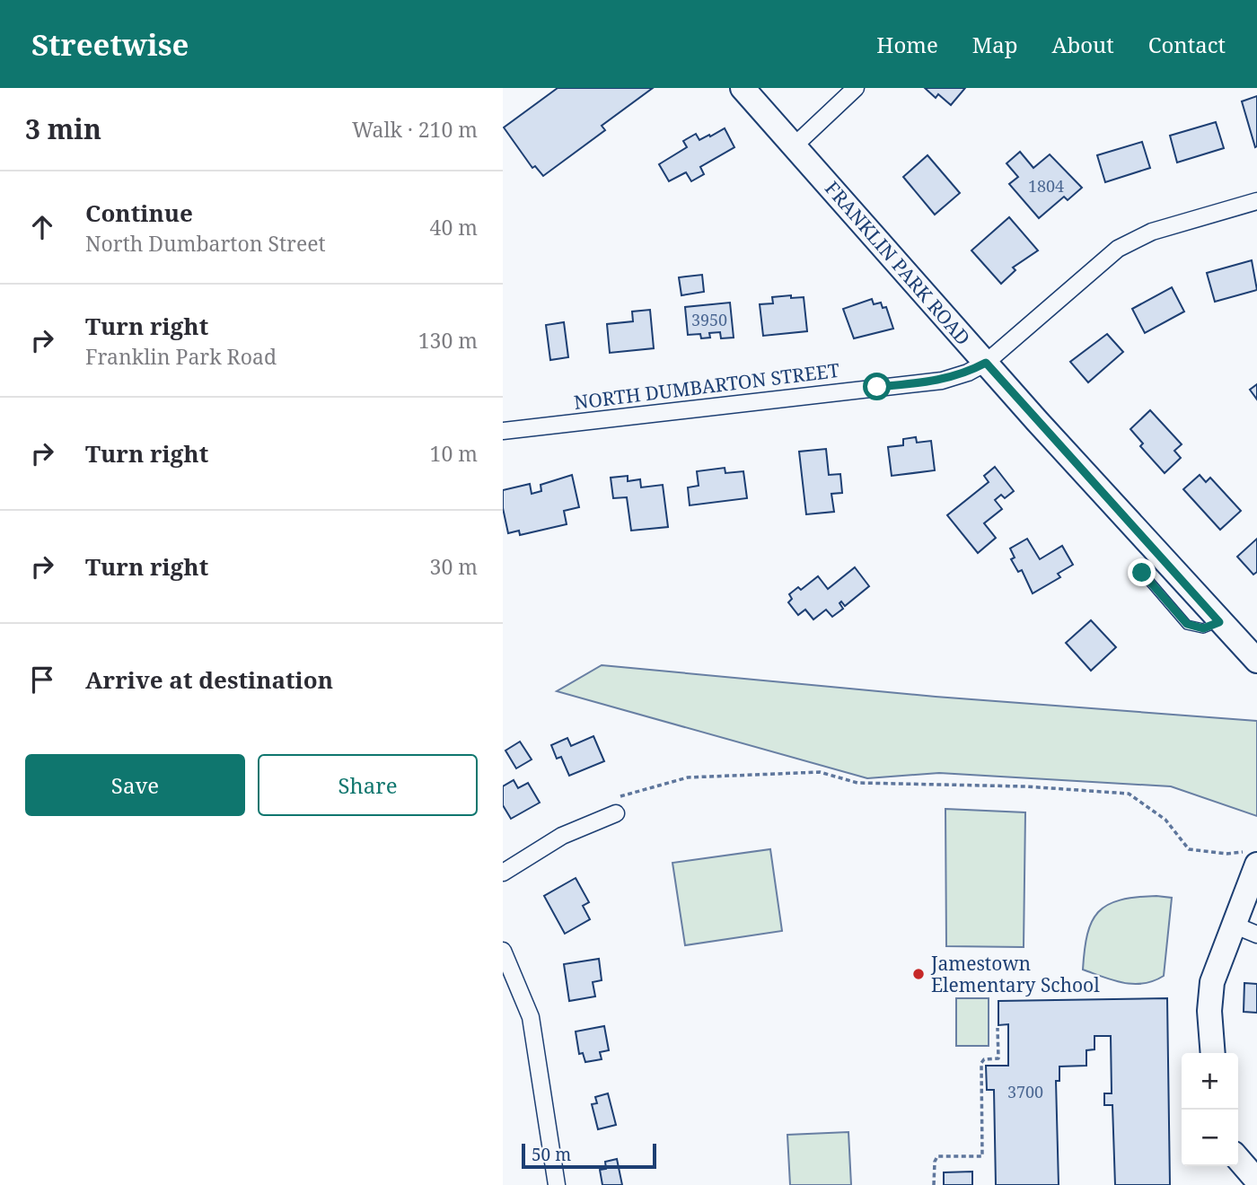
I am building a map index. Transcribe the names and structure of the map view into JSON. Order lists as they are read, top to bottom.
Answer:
{
  "streets": {
    "street": ["FRANKLIN PARK ROAD", "NORTH DUMBARTON STREET"]
  },
  "crossings": [
    ["FRANKLIN PARK ROAD", "NORTH DUMBARTON STREET"]
  ],
  "places": ["Jamestown Elementary School"],
  "house_numbers": ["1804", "3950", "3700"],
  "scale_bar": "50 m",
  "page": {
    "header": "Streetwise",
    "nav": [
      "Home",
      "Map",
      "About",
      "Contact"
    ],
    "heading": ["3 min", "Walk · 210 m"],
    "list": [
      ["Continue", "North Dumbarton Street", "40 m"],
      ["Turn right", "Franklin Park Road", "130 m"],
      ["Turn right", "10 m"],
      ["Turn right", "30 m"],
      "Arrive at destination"
    ],
    "buttons": ["Save", "Share"],
    "map_buttons": ["+", "−"],
    "scale": "50 m"
  }
}
